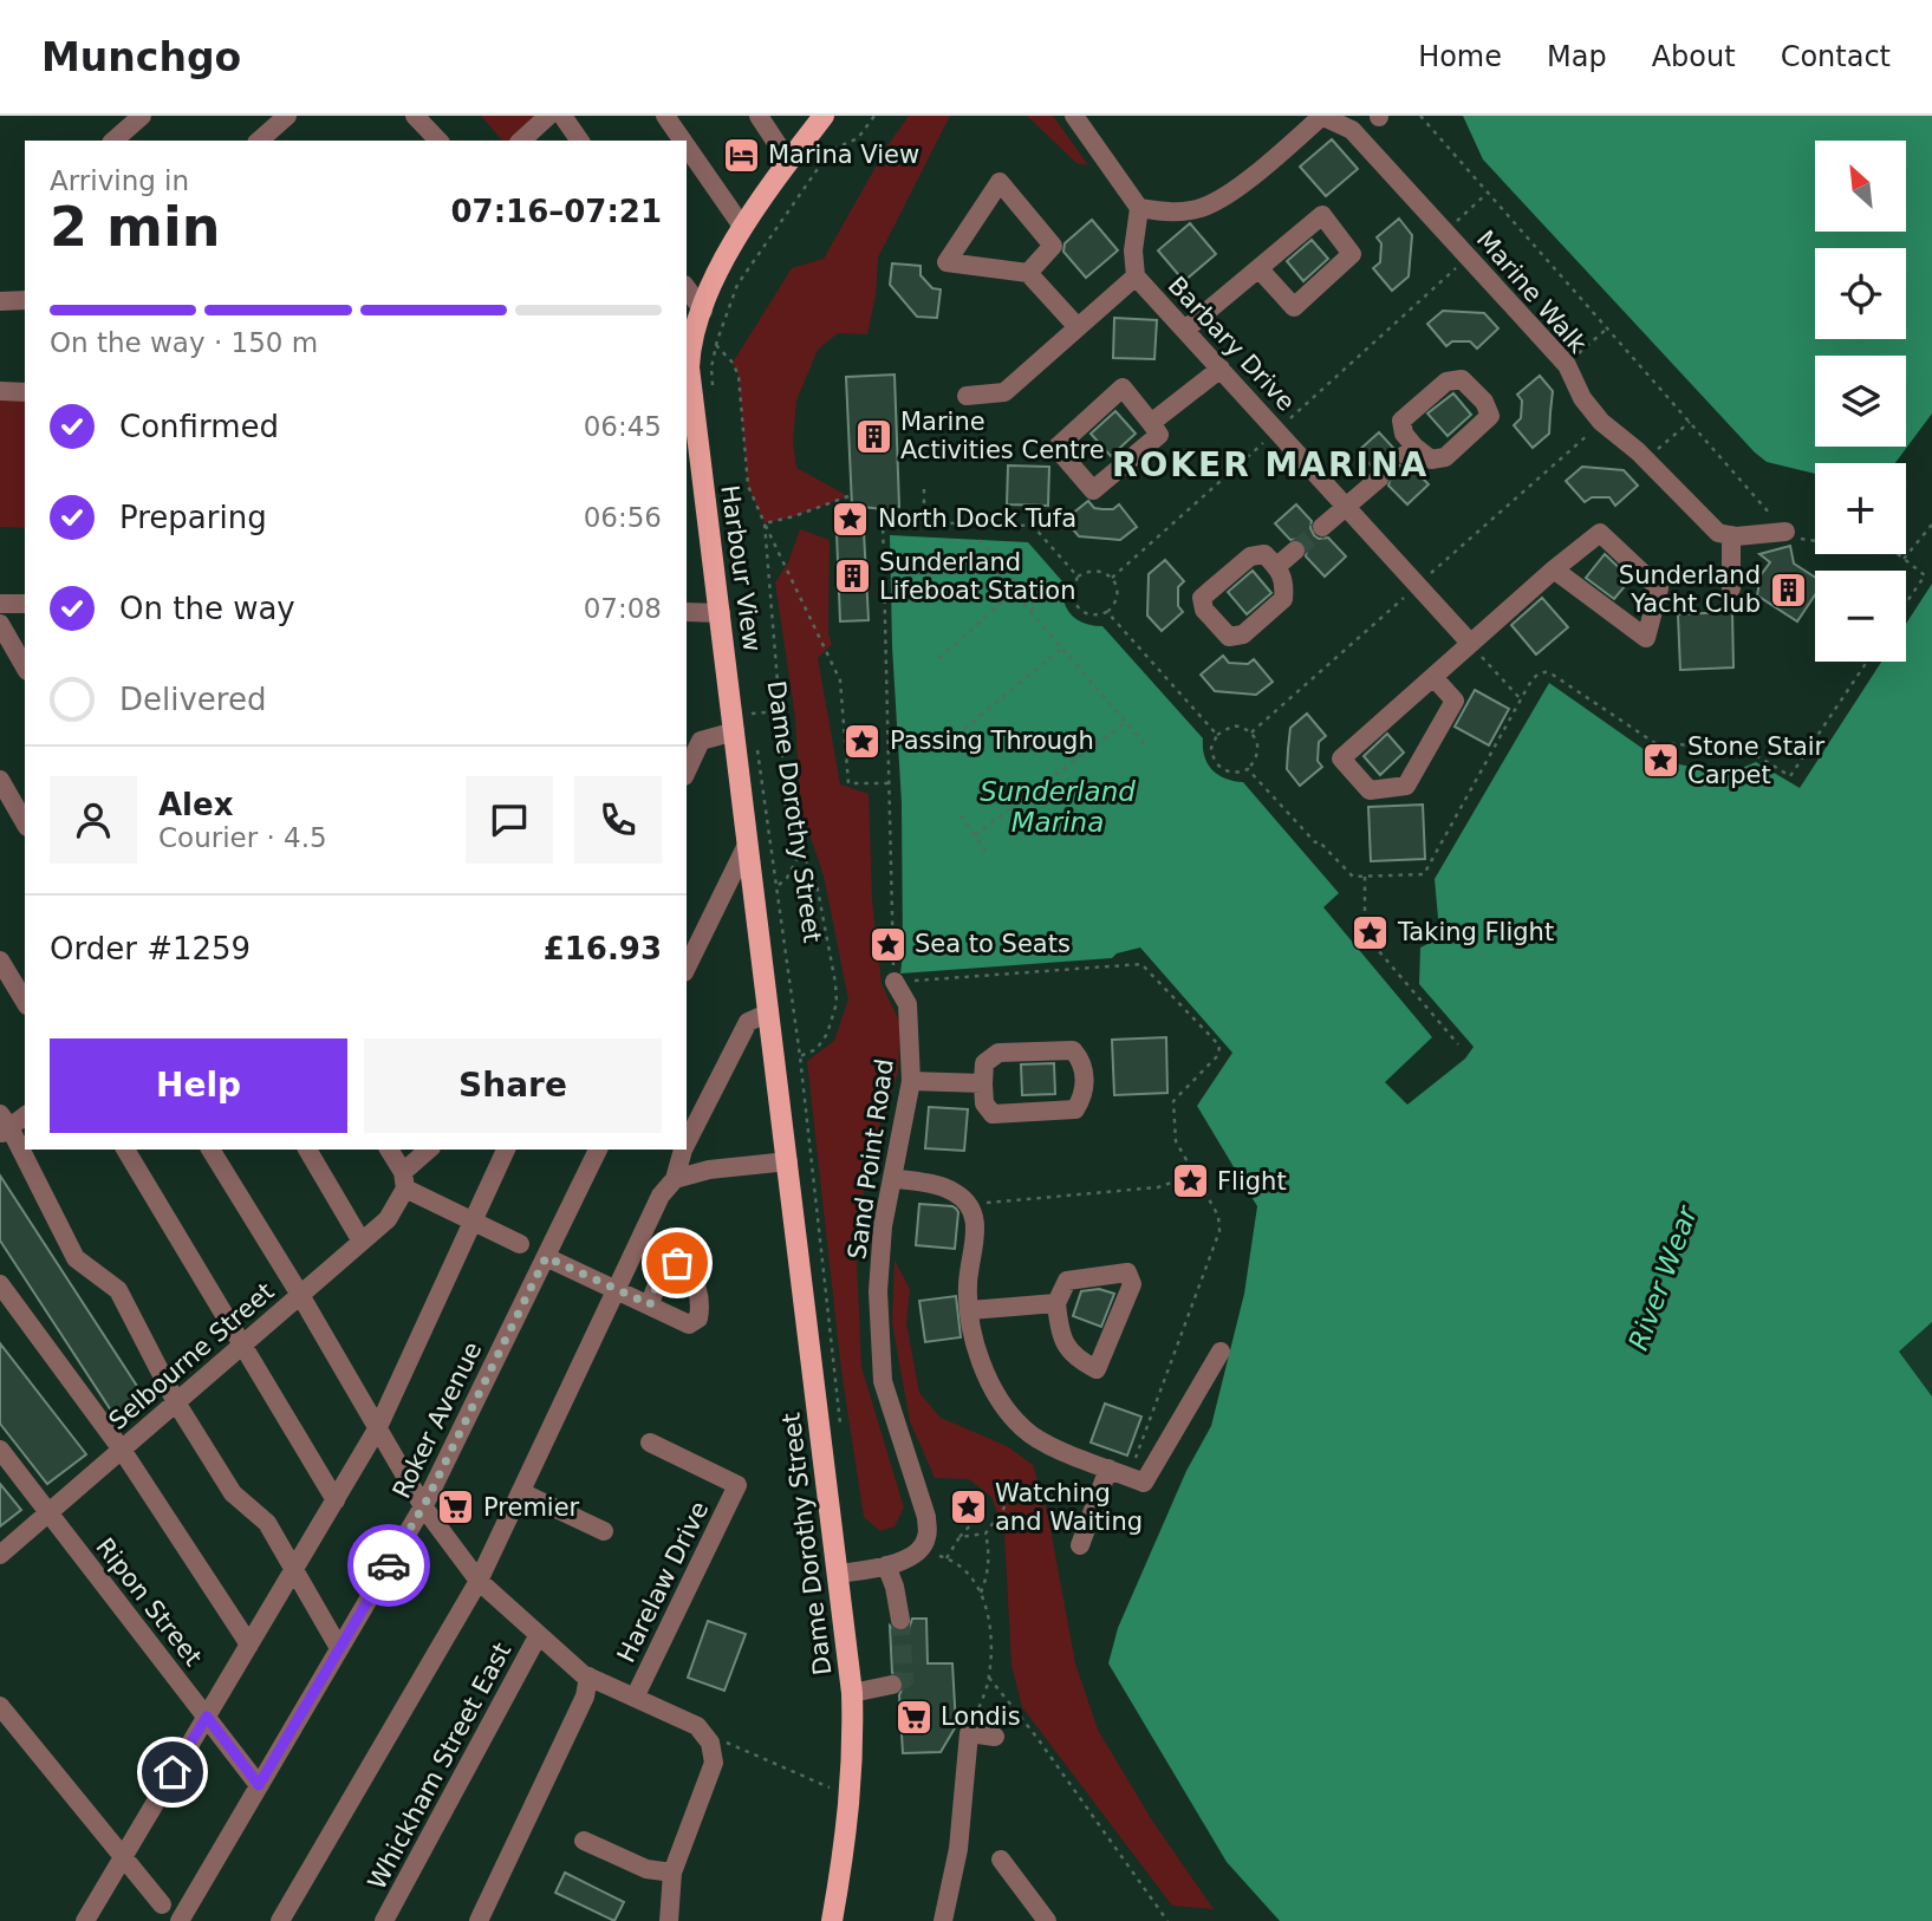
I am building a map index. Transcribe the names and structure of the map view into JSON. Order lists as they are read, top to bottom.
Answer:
{
  "streets": {
    "main road": ["Harbour View", "Dame Dorothy Street"],
    "street": [
      "Marine Walk",
      "Barbary Drive",
      "Sand Point Road",
      "Selbourne Street",
      "Roker Avenue",
      "Harelaw Drive",
      "Ripon Street",
      "Whickham Street East"
    ]
  },
  "crossings": [
    ["Harbour View", "Dame Dorothy Street"],
    ["Selbourne Street", "Ripon Street"],
    ["Roker Avenue", "Ripon Street"]
  ],
  "districts": ["ROKER MARINA"],
  "water": ["Sunderland Marina", "River Wear"],
  "places": {
    "hotel": ["Marina View"],
    "building": ["Marine Activities Centre", "Sunderland Lifeboat Station", "Sunderland Yacht Club"],
    "place": [
      "North Dock Tufa",
      "Passing Through",
      "Stone Stair Carpet",
      "Taking Flight",
      "Sea to Seats",
      "Flight",
      "Watching and Waiting"
    ],
    "supermarket": ["Premier", "Londis"]
  },
  "north": "top left",
  "page": {
    "header": "Munchgo",
    "nav": [
      "Home",
      "Map",
      "About",
      "Contact"
    ],
    "map_buttons": ["+", "−"],
    "heading": ["2 min", "Arriving in", "07:16–07:21"],
    "panel": [
      "Alex",
      "Courier · 4.5",
      "Order #1259",
      "£16.93"
    ],
    "bar": "On the way · 150 m",
    "list": [
      ["Confirmed", "06:45"],
      ["Preparing", "06:56"],
      ["On the way", "07:08"],
      "Delivered"
    ],
    "buttons": ["Help", "Share"]
  }
}
